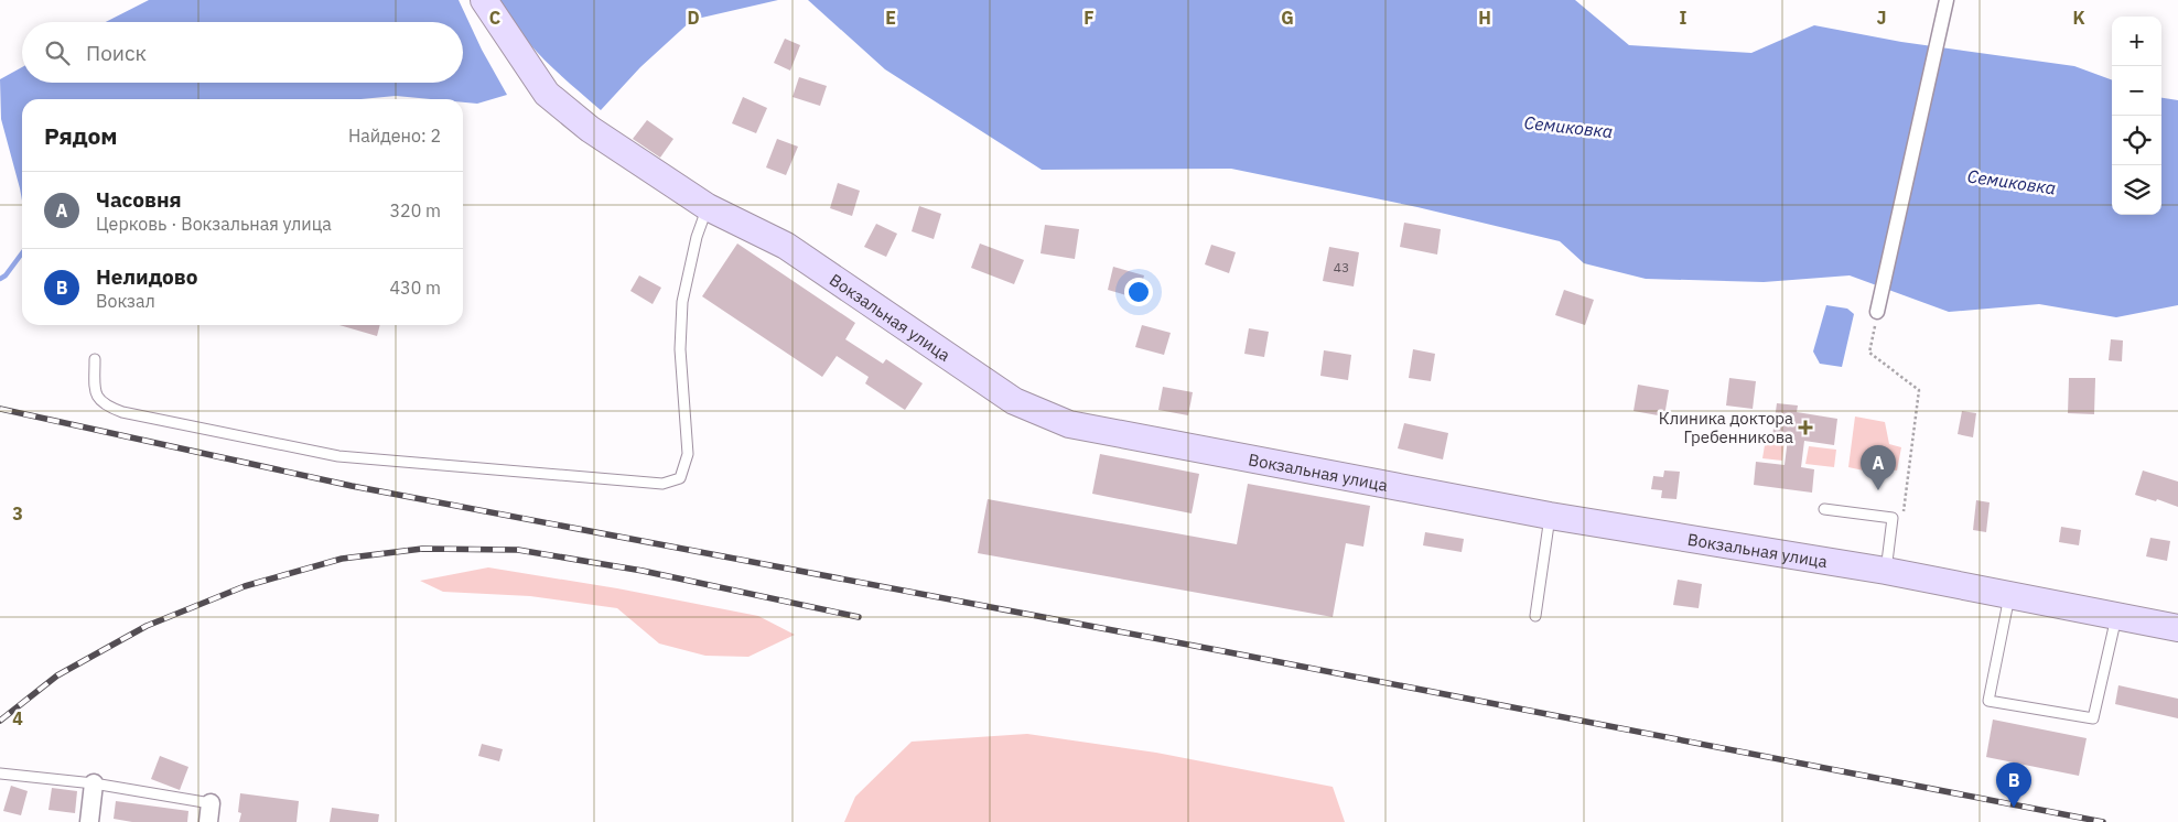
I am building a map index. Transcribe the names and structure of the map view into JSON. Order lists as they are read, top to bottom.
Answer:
{
  "streets": {
    "main road": ["Вокзальная улица"]
  },
  "water": ["Семиковка"],
  "places": {
    "health": ["Клиника доктора Гребенникова"]
  },
  "house_numbers": ["43"],
  "page": {
    "map_buttons": ["+", "−"],
    "search": "Поиск",
    "heading": ["Рядом", "Найдено: 2"],
    "list": [
      {
        "mark": "A",
        "name": "Часовня",
        "note": "Церковь · Вокзальная улица",
        "value": "320 m"
      },
      {
        "mark": "B",
        "name": "Нелидово",
        "note": "Вокзал",
        "value": "430 m"
      }
    ],
    "pins": ["A", "B"]
  },
  "grid": {
    "columns": [
      "C",
      "D",
      "E",
      "F",
      "G",
      "H",
      "I",
      "J",
      "K"
    ],
    "rows": ["3", "4"]
  }
}
